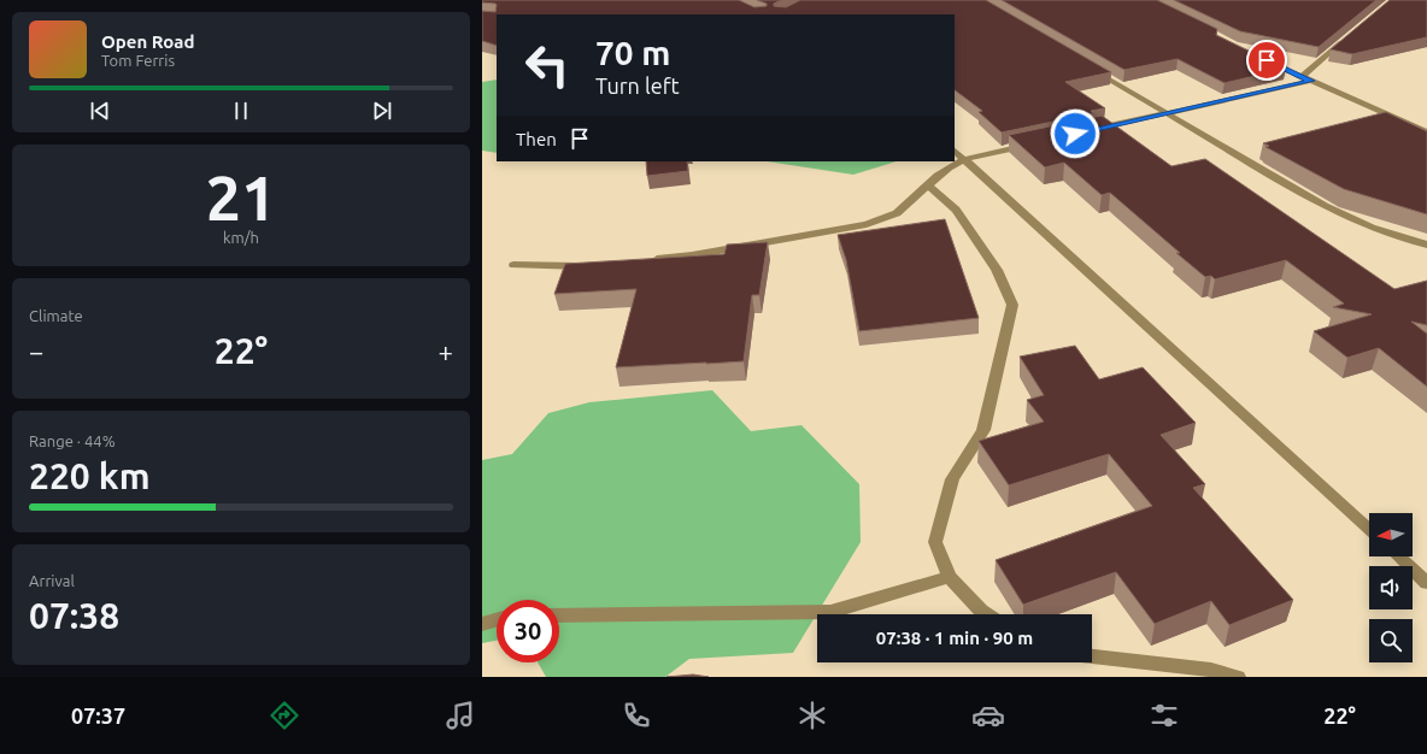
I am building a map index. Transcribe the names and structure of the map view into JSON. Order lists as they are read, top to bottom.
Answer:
{
  "north": "left",
  "page": {
    "turn": ["70 m", "Turn left"],
    "song": ["Open Road", "Tom Ferris"],
    "then": "Then",
    "tile": [
      ["21", "km/h"],
      "Climate",
      ["Range · 44%", "220 km"],
      ["Arrival", "07:38"]
    ],
    "heat": ["−", "22°", "+"],
    "limit": "30",
    "trip": "07:38 · 1 min · 90 m",
    "tabs": ["07:37", "22°"]
  }
}
